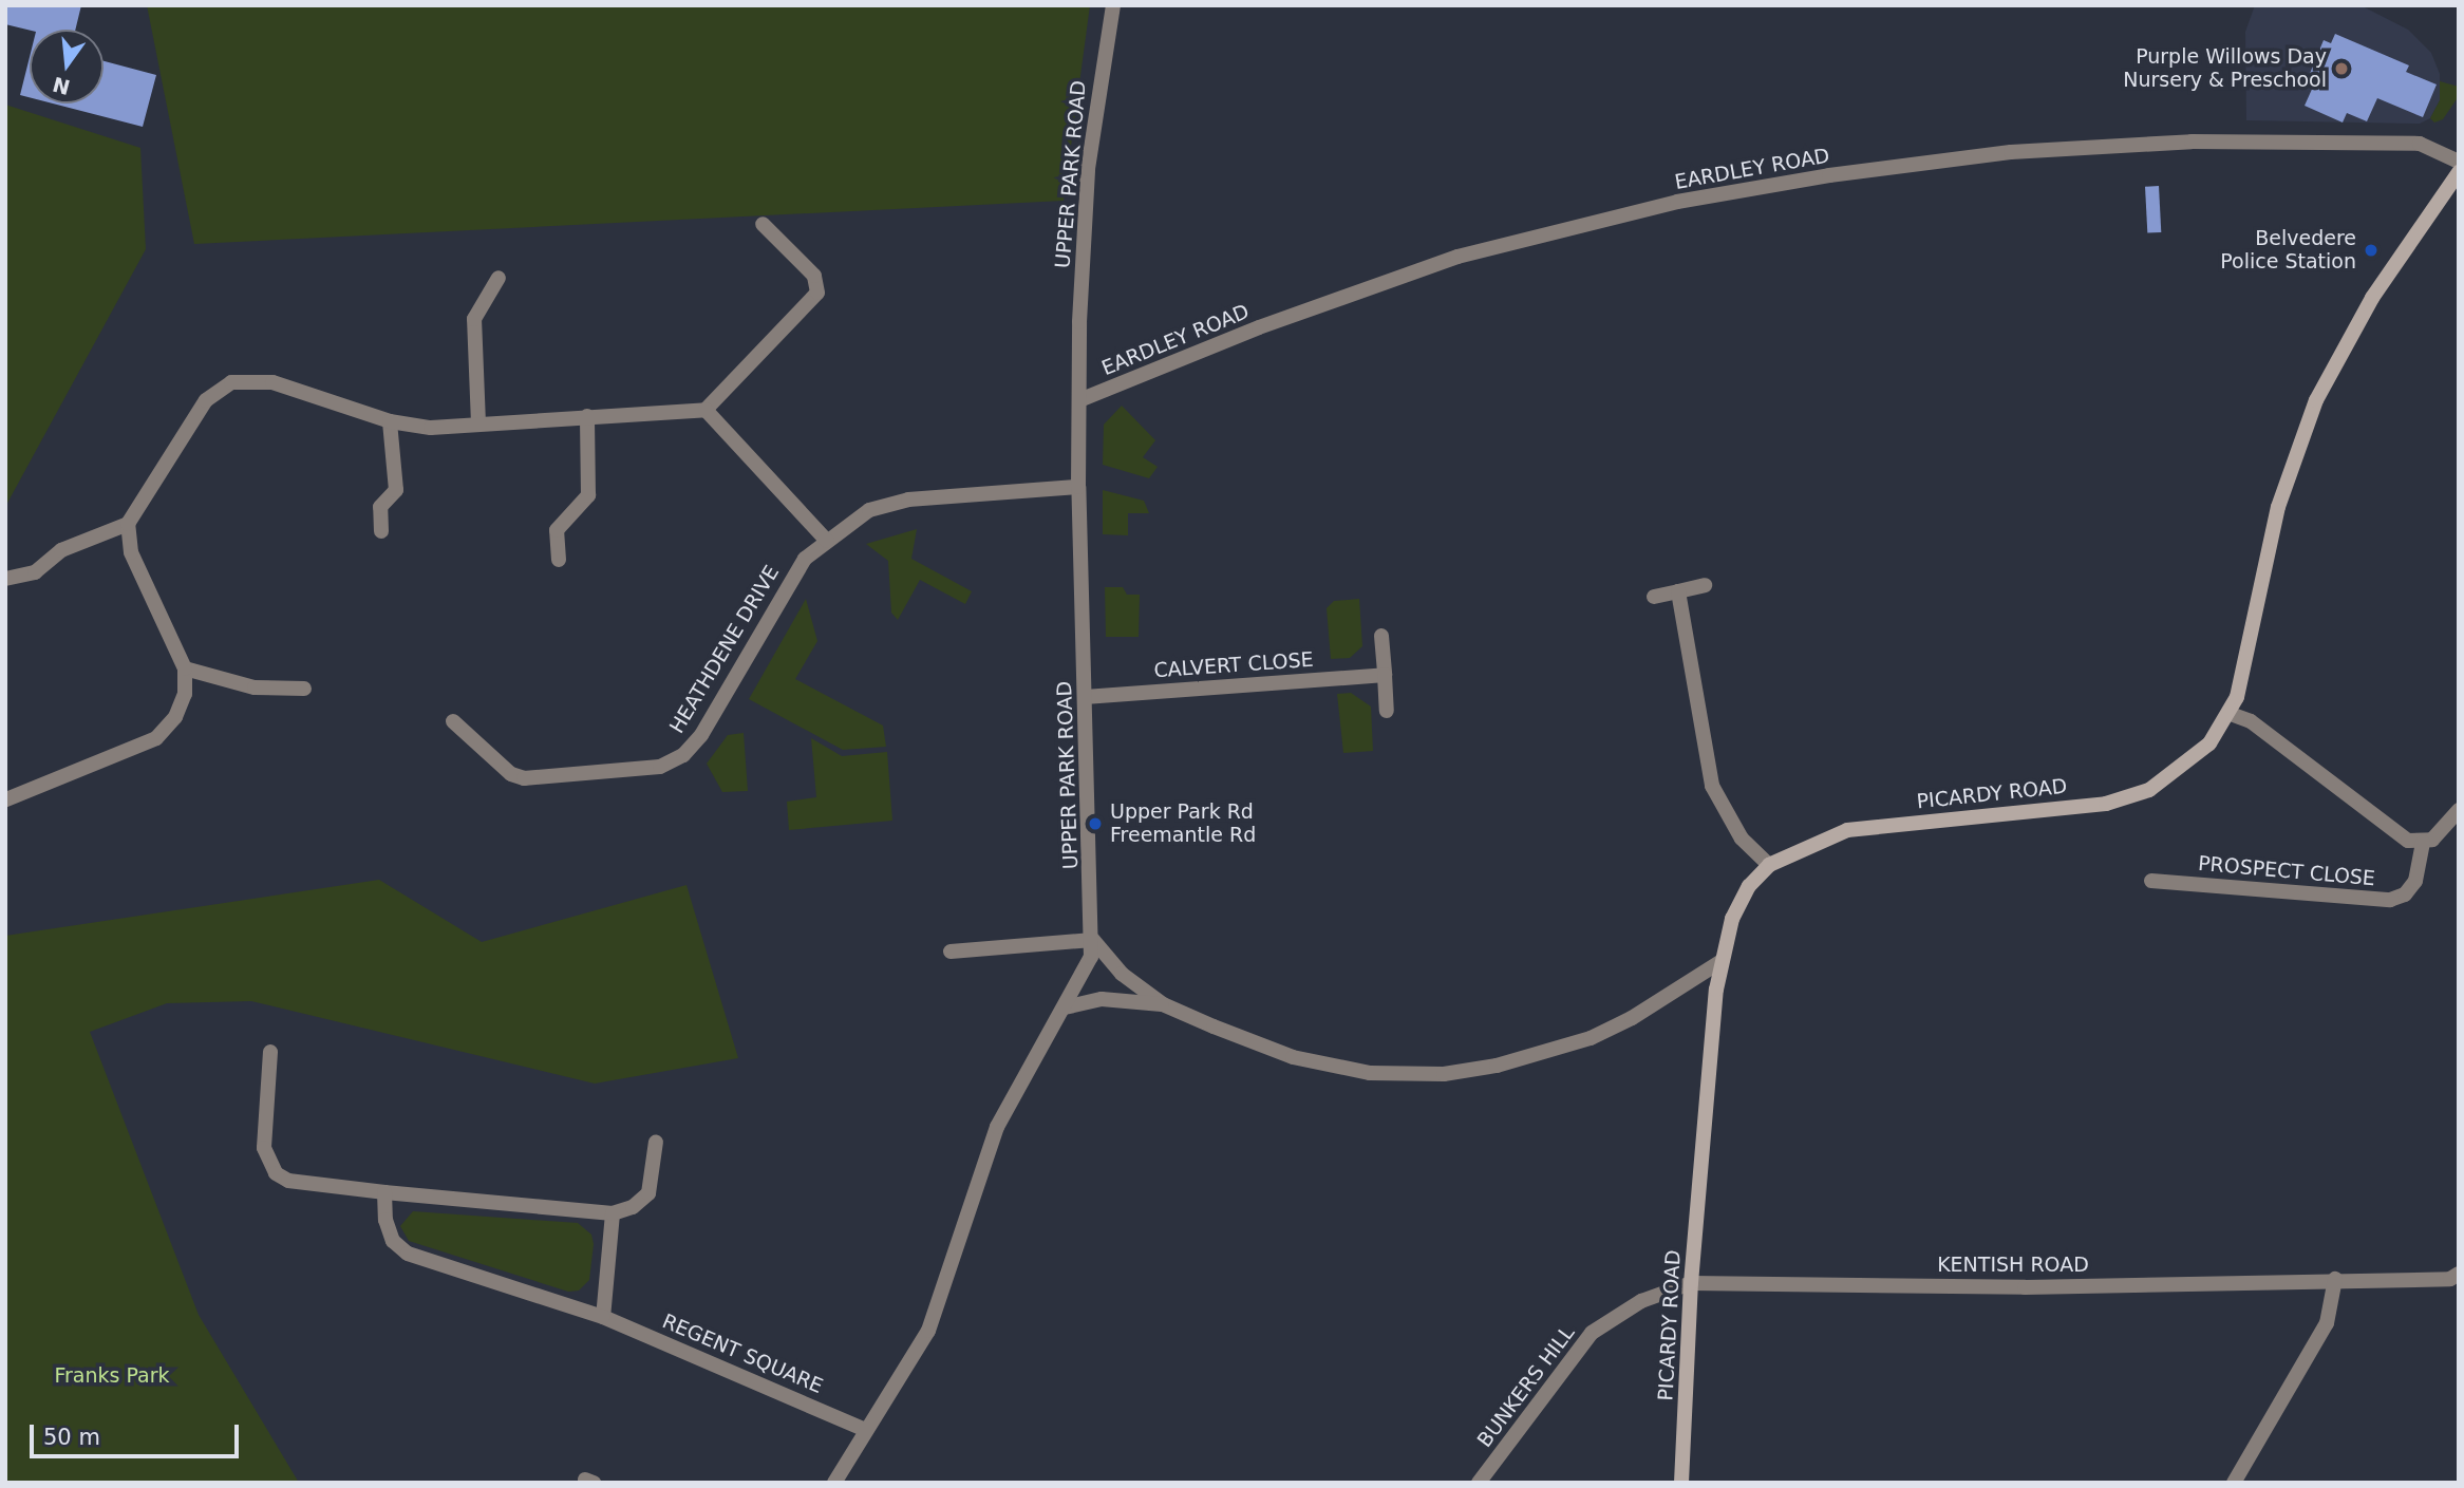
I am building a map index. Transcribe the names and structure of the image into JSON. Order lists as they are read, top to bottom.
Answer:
{
  "streets": {
    "main road": ["PICARDY ROAD"],
    "street": [
      "EARDLEY ROAD",
      "UPPER PARK ROAD",
      "HEATHDENE DRIVE",
      "CALVERT CLOSE",
      "PROSPECT CLOSE",
      "KENTISH ROAD",
      "REGENT SQUARE",
      "BUNKERS HILL"
    ]
  },
  "crossings": [
    ["EARDLEY ROAD", "UPPER PARK ROAD"],
    ["UPPER PARK ROAD", "HEATHDENE DRIVE"],
    ["UPPER PARK ROAD", "CALVERT CLOSE"],
    ["UPPER PARK ROAD", "REGENT SQUARE"],
    ["PICARDY ROAD", "KENTISH ROAD"],
    ["PICARDY ROAD", "BUNKERS HILL"],
    ["KENTISH ROAD", "BUNKERS HILL"]
  ],
  "parks": ["Franks Park"],
  "places": ["Purple Willows Day Nursery & Preschool", "Belvedere Police Station", "Upper Park Rd Freemantle Rd"],
  "scale_bar": "50 m",
  "north": "bottom"
}
